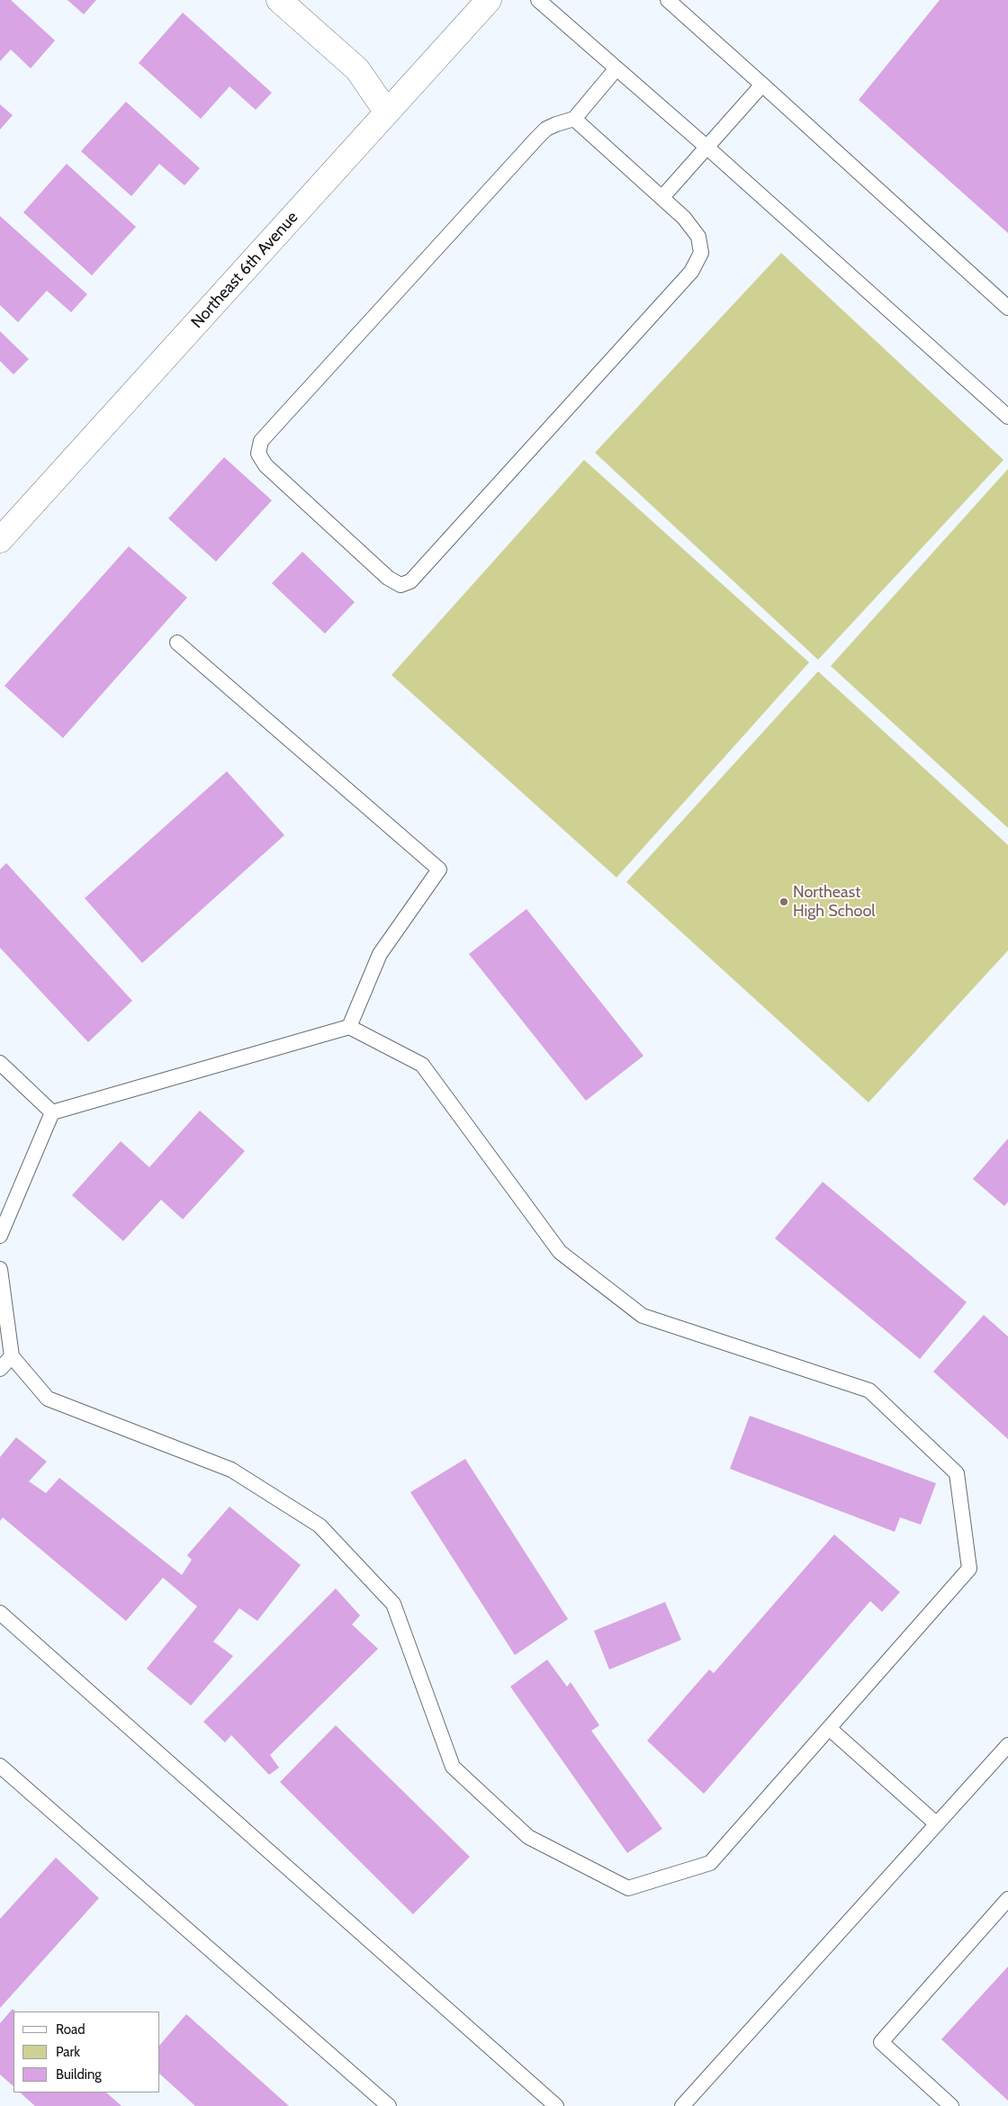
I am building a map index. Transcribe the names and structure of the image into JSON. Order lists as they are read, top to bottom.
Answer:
{
  "streets": {
    "street": ["Northeast 6th Avenue"]
  },
  "places": ["Northeast High School"],
  "legend": ["Road", "Park", "Building"]
}
